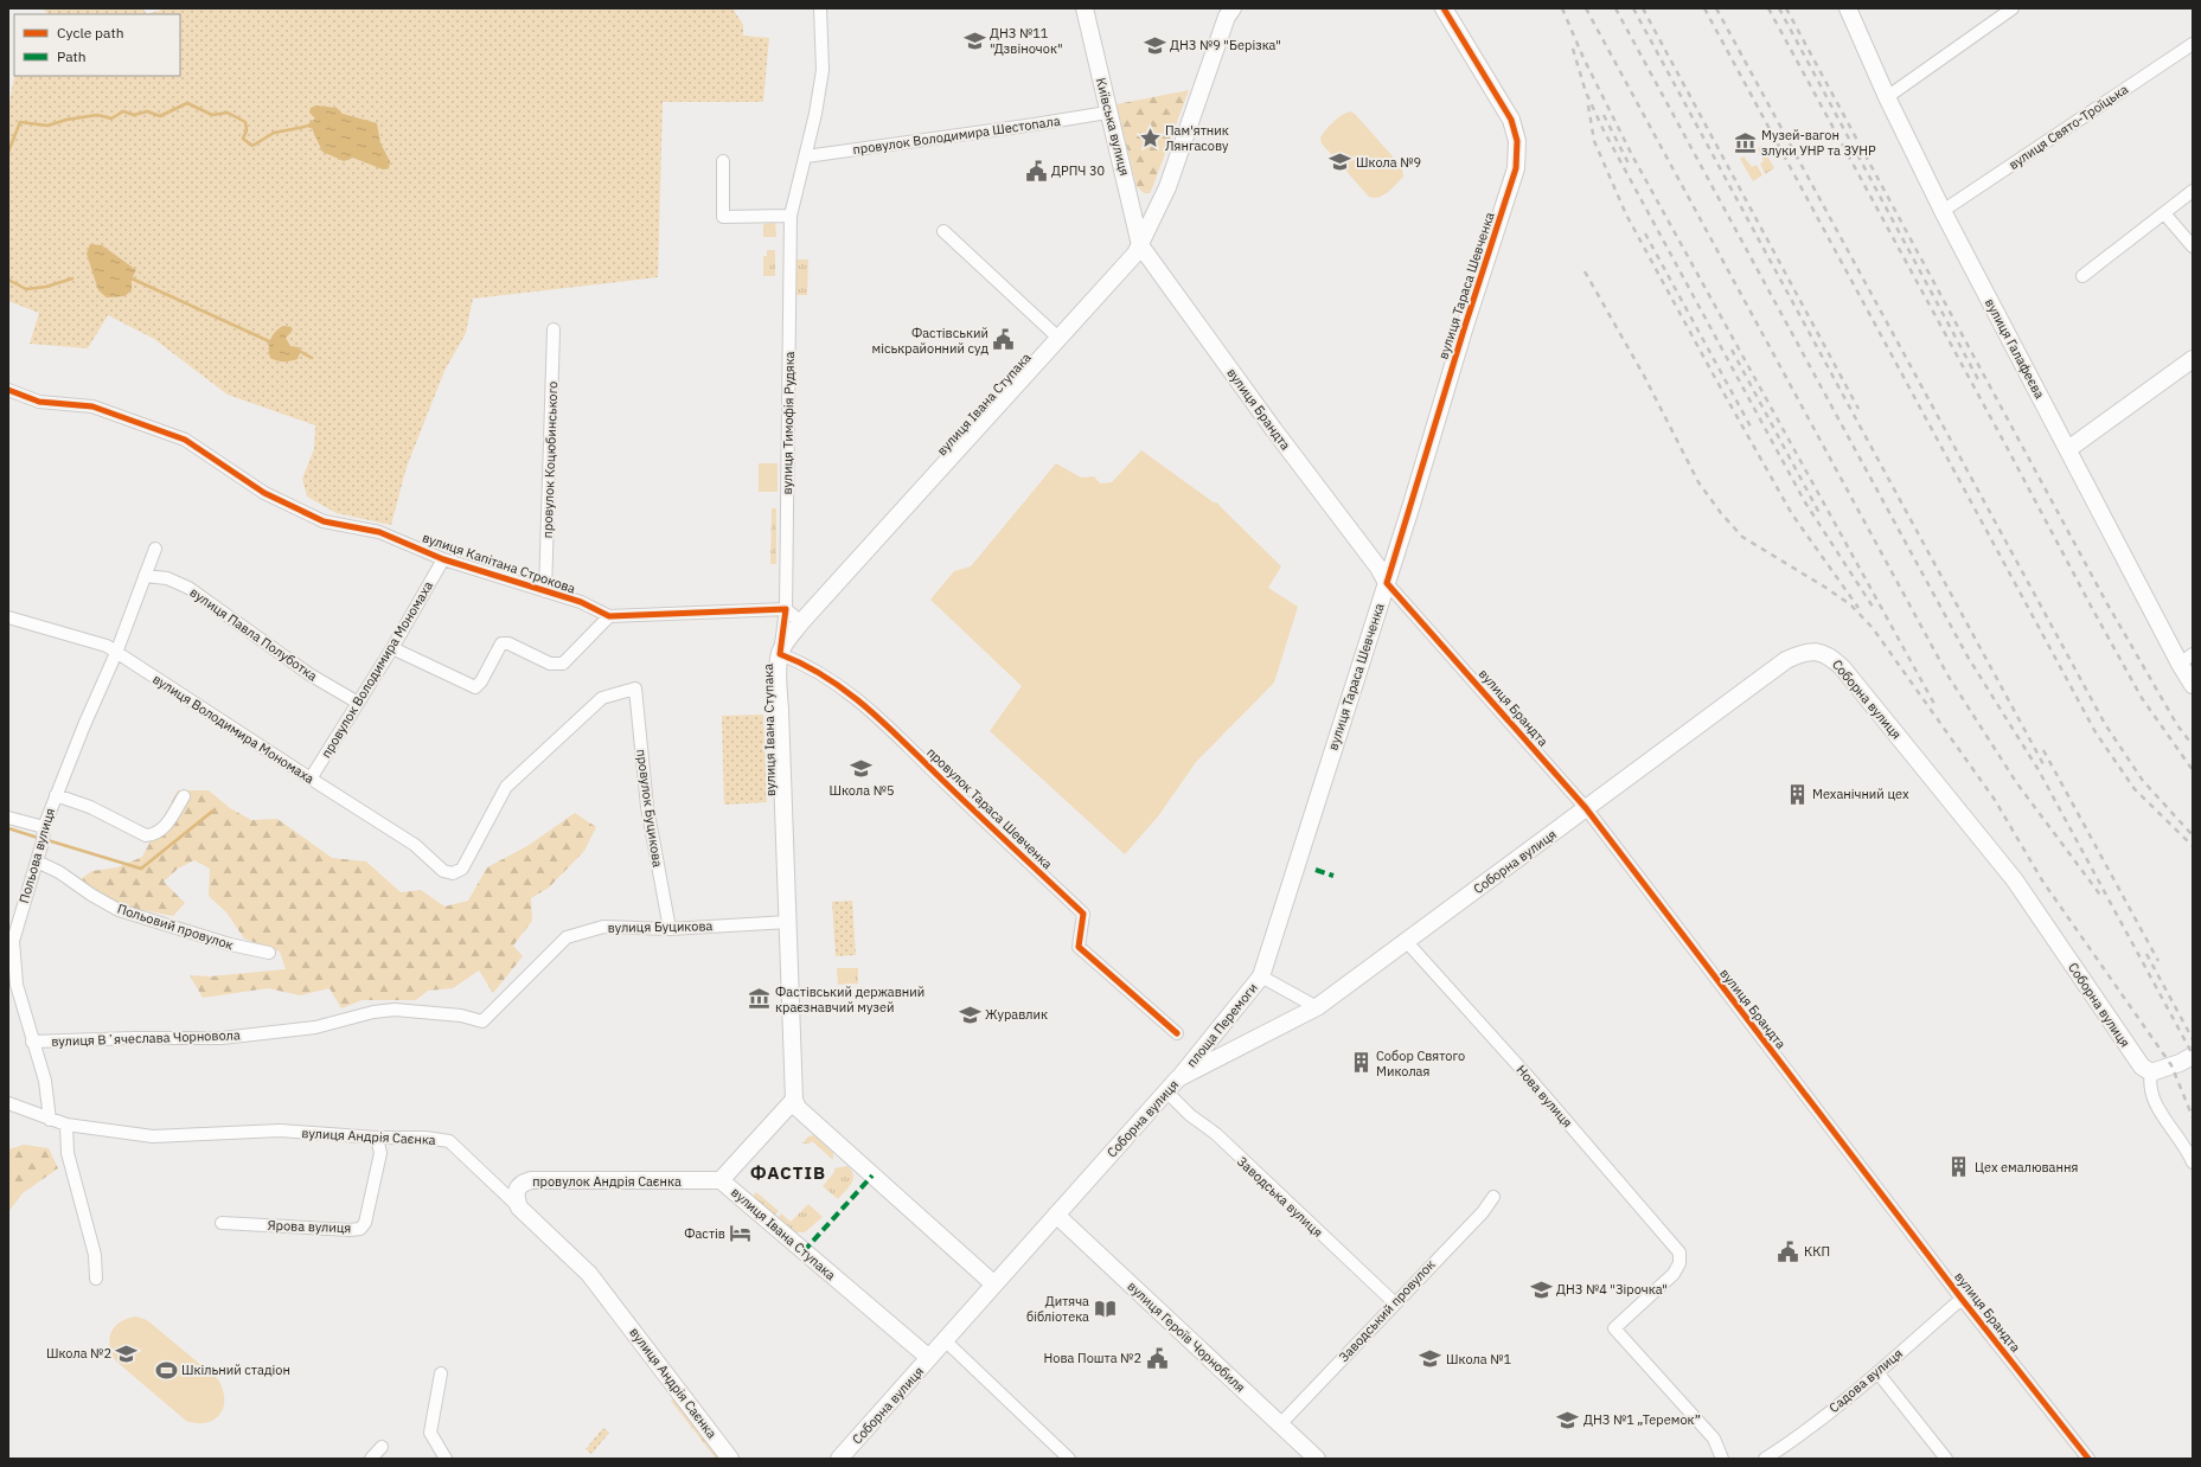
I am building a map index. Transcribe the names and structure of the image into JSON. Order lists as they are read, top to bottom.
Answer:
{
  "streets": {
    "main road": [
      "Київська вулиця",
      "вулиця Тараса Шевченка",
      "вулиця Галафеєва",
      "вулиця Івана Ступака",
      "вулиця Брандта",
      "Соборна вулиця",
      "площа Перемоги",
      "вулиця Андрія Саєнка",
      "провулок Андрія Саєнка",
      "вулиця Героїв Чорнобиля"
    ],
    "street": [
      "вулиця Свято-Троїцька",
      "провулок Володимира Шестопала",
      "вулиця Тимофія Рудяка",
      "провулок Коцюбинського",
      "вулиця Капітана Строкова",
      "вулиця Павла Полуботка",
      "провулок Володимира Мономаха",
      "вулиця Володимира Мономаха",
      "провулок Буцикова",
      "провулок Тараса Шевченка",
      "Польова вулиця",
      "Польовий провулок",
      "вулиця Буцикова",
      "вулиця Вʼячеслава Чорновола",
      "Нова вулиця",
      "Заводська вулиця",
      "Ярова вулиця",
      "Заводський провулок",
      "Садова вулиця"
    ]
  },
  "crossings": [
    ["Київська вулиця", "провулок Володимира Шестопала"],
    ["Київська вулиця", "вулиця Івана Ступака"],
    ["Київська вулиця", "вулиця Брандта"],
    ["вулиця Свято-Троїцька", "вулиця Галафеєва"],
    ["провулок Володимира Шестопала", "вулиця Тимофія Рудяка"],
    ["вулиця Тараса Шевченка", "вулиця Брандта"],
    ["вулиця Тараса Шевченка", "площа Перемоги"],
    ["вулиця Івана Ступака", "вулиця Брандта"],
    ["вулиця Івана Ступака", "Соборна вулиця"],
    ["вулиця Івана Ступака", "провулок Тараса Шевченка"],
    ["вулиця Івана Ступака", "вулиця Буцикова"],
    ["вулиця Івана Ступака", "провулок Андрія Саєнка"],
    ["вулиця Брандта", "Соборна вулиця"],
    ["вулиця Брандта", "Садова вулиця"],
    ["вулиця Тимофія Рудяка", "вулиця Капітана Строкова"],
    ["провулок Коцюбинського", "вулиця Капітана Строкова"],
    ["вулиця Капітана Строкова", "провулок Володимира Мономаха"],
    ["вулиця Павла Полуботка", "провулок Володимира Мономаха"],
    ["вулиця Павла Полуботка", "Польова вулиця"],
    ["провулок Володимира Мономаха", "вулиця Володимира Мономаха"],
    ["Соборна вулиця", "площа Перемоги"],
    ["Соборна вулиця", "Нова вулиця"],
    ["Соборна вулиця", "Заводська вулиця"],
    ["Соборна вулиця", "вулиця Героїв Чорнобиля"],
    ["вулиця Володимира Мономаха", "провулок Буцикова"],
    ["вулиця Володимира Мономаха", "Польова вулиця"],
    ["провулок Буцикова", "вулиця Буцикова"],
    ["Польова вулиця", "Польовий провулок"],
    ["Польова вулиця", "вулиця Вʼячеслава Чорновола"],
    ["Польова вулиця", "вулиця Андрія Саєнка"],
    ["вулиця Буцикова", "вулиця Вʼячеслава Чорновола"],
    ["площа Перемоги", "Заводська вулиця"],
    ["вулиця Андрія Саєнка", "провулок Андрія Саєнка"],
    ["вулиця Андрія Саєнка", "Ярова вулиця"],
    ["Заводська вулиця", "Заводський провулок"],
    ["Заводський провулок", "вулиця Героїв Чорнобиля"]
  ],
  "districts": ["ФАСТІВ"],
  "places": {
    "school or university": [
      "ДНЗ №11 \"Дзвіночок\"",
      "ДНЗ №9 \"Берізка\"",
      "Школа №9",
      "Школа №5",
      "Журавлик",
      "ДНЗ №4 \"Зірочка\"",
      "Школа №2",
      "Школа №1",
      "ДНЗ №1 „Теремок”"
    ],
    "place": ["Пам'ятник Лянгасову"],
    "museum": ["Музей-вагон злуки УНР та ЗУНР", "Фастівський державний краєзнавчий музей"],
    "public building": [
      "ДРПЧ 30",
      "Фастівський міськрайонний суд",
      "ККП",
      "Нова Пошта №2"
    ],
    "building": ["Механічний цех", "Собор Святого Миколая", "Цех емалювання"],
    "hotel": ["Фастів"],
    "library": ["Дитяча бібліотека"],
    "sports": ["Шкільний стадіон"]
  },
  "legend": ["Cycle path", "Path"]
}
